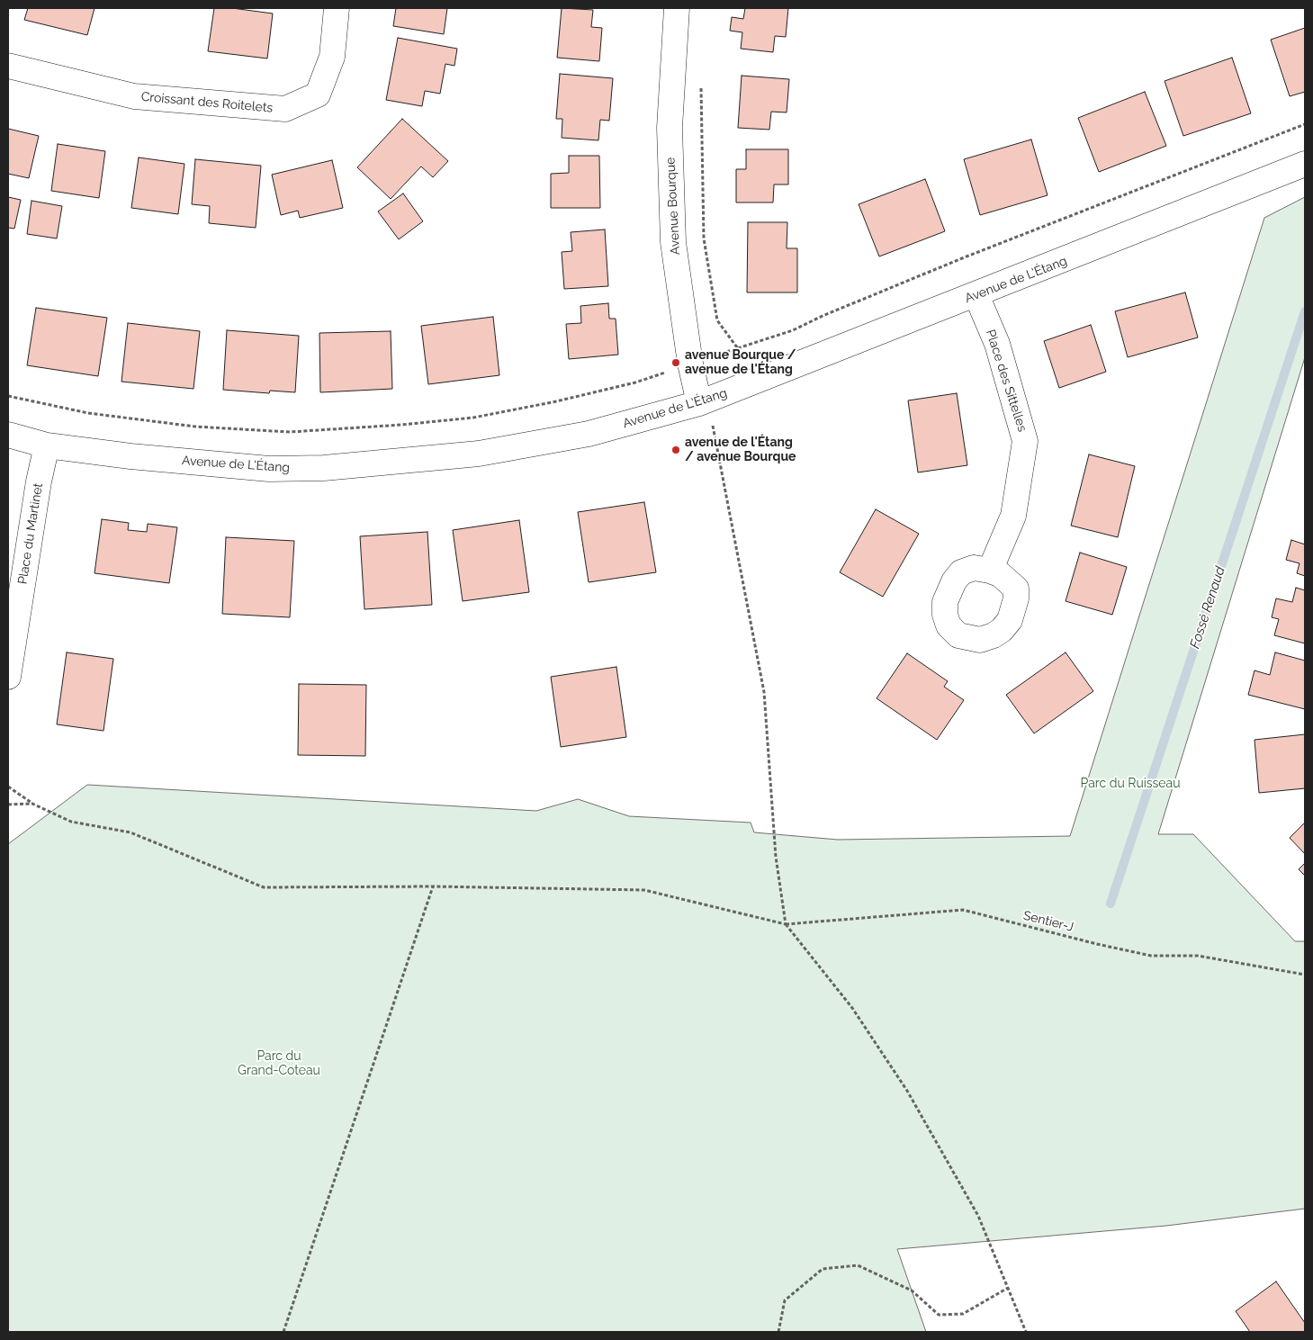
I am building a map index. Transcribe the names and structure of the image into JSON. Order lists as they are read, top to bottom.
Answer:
{
  "streets": {
    "street": [
      "Croissant des Roitelets",
      "Avenue Bourque",
      "Avenue de L'Étang",
      "Place des Sittelles",
      "Place du Martinet"
    ],
    "path": ["Sentier-J"]
  },
  "crossings": [
    ["Avenue Bourque", "Avenue de L'Étang"],
    ["Avenue de L'Étang", "Place des Sittelles"],
    ["Avenue de L'Étang", "Place du Martinet"]
  ],
  "water": ["Fossé Renaud"],
  "parks": ["Parc du Ruisseau", "Parc du Grand-Coteau"],
  "places": ["avenue Bourque / avenue de l'Étang", "avenue de l'Étang / avenue Bourque"]
}
